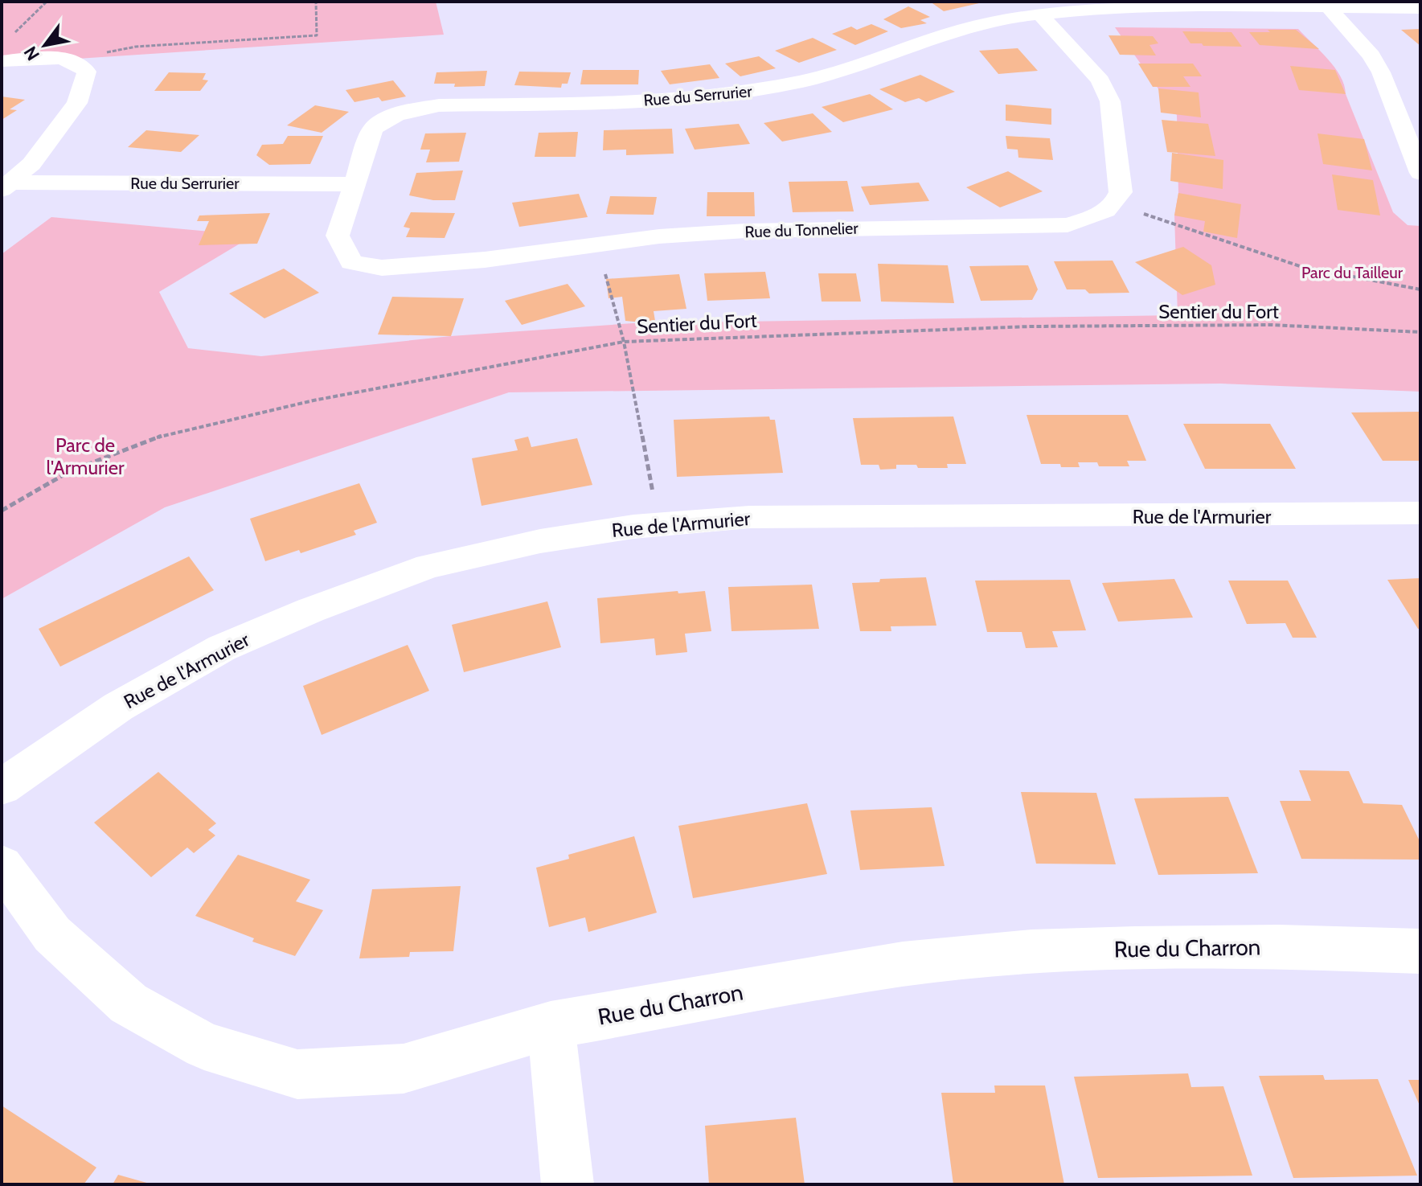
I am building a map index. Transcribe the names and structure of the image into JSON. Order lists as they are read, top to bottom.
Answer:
{
  "streets": {
    "street": [
      "Rue du Serrurier",
      "Rue du Tonnelier",
      "Rue de l'Armurier",
      "Rue du Charron"
    ],
    "path": ["Sentier du Fort"]
  },
  "crossings": [
    ["Rue du Serrurier", "Rue du Tonnelier"]
  ],
  "parks": ["Parc du Tailleur", "Parc de l'Armurier"],
  "north": "bottom left"
}
